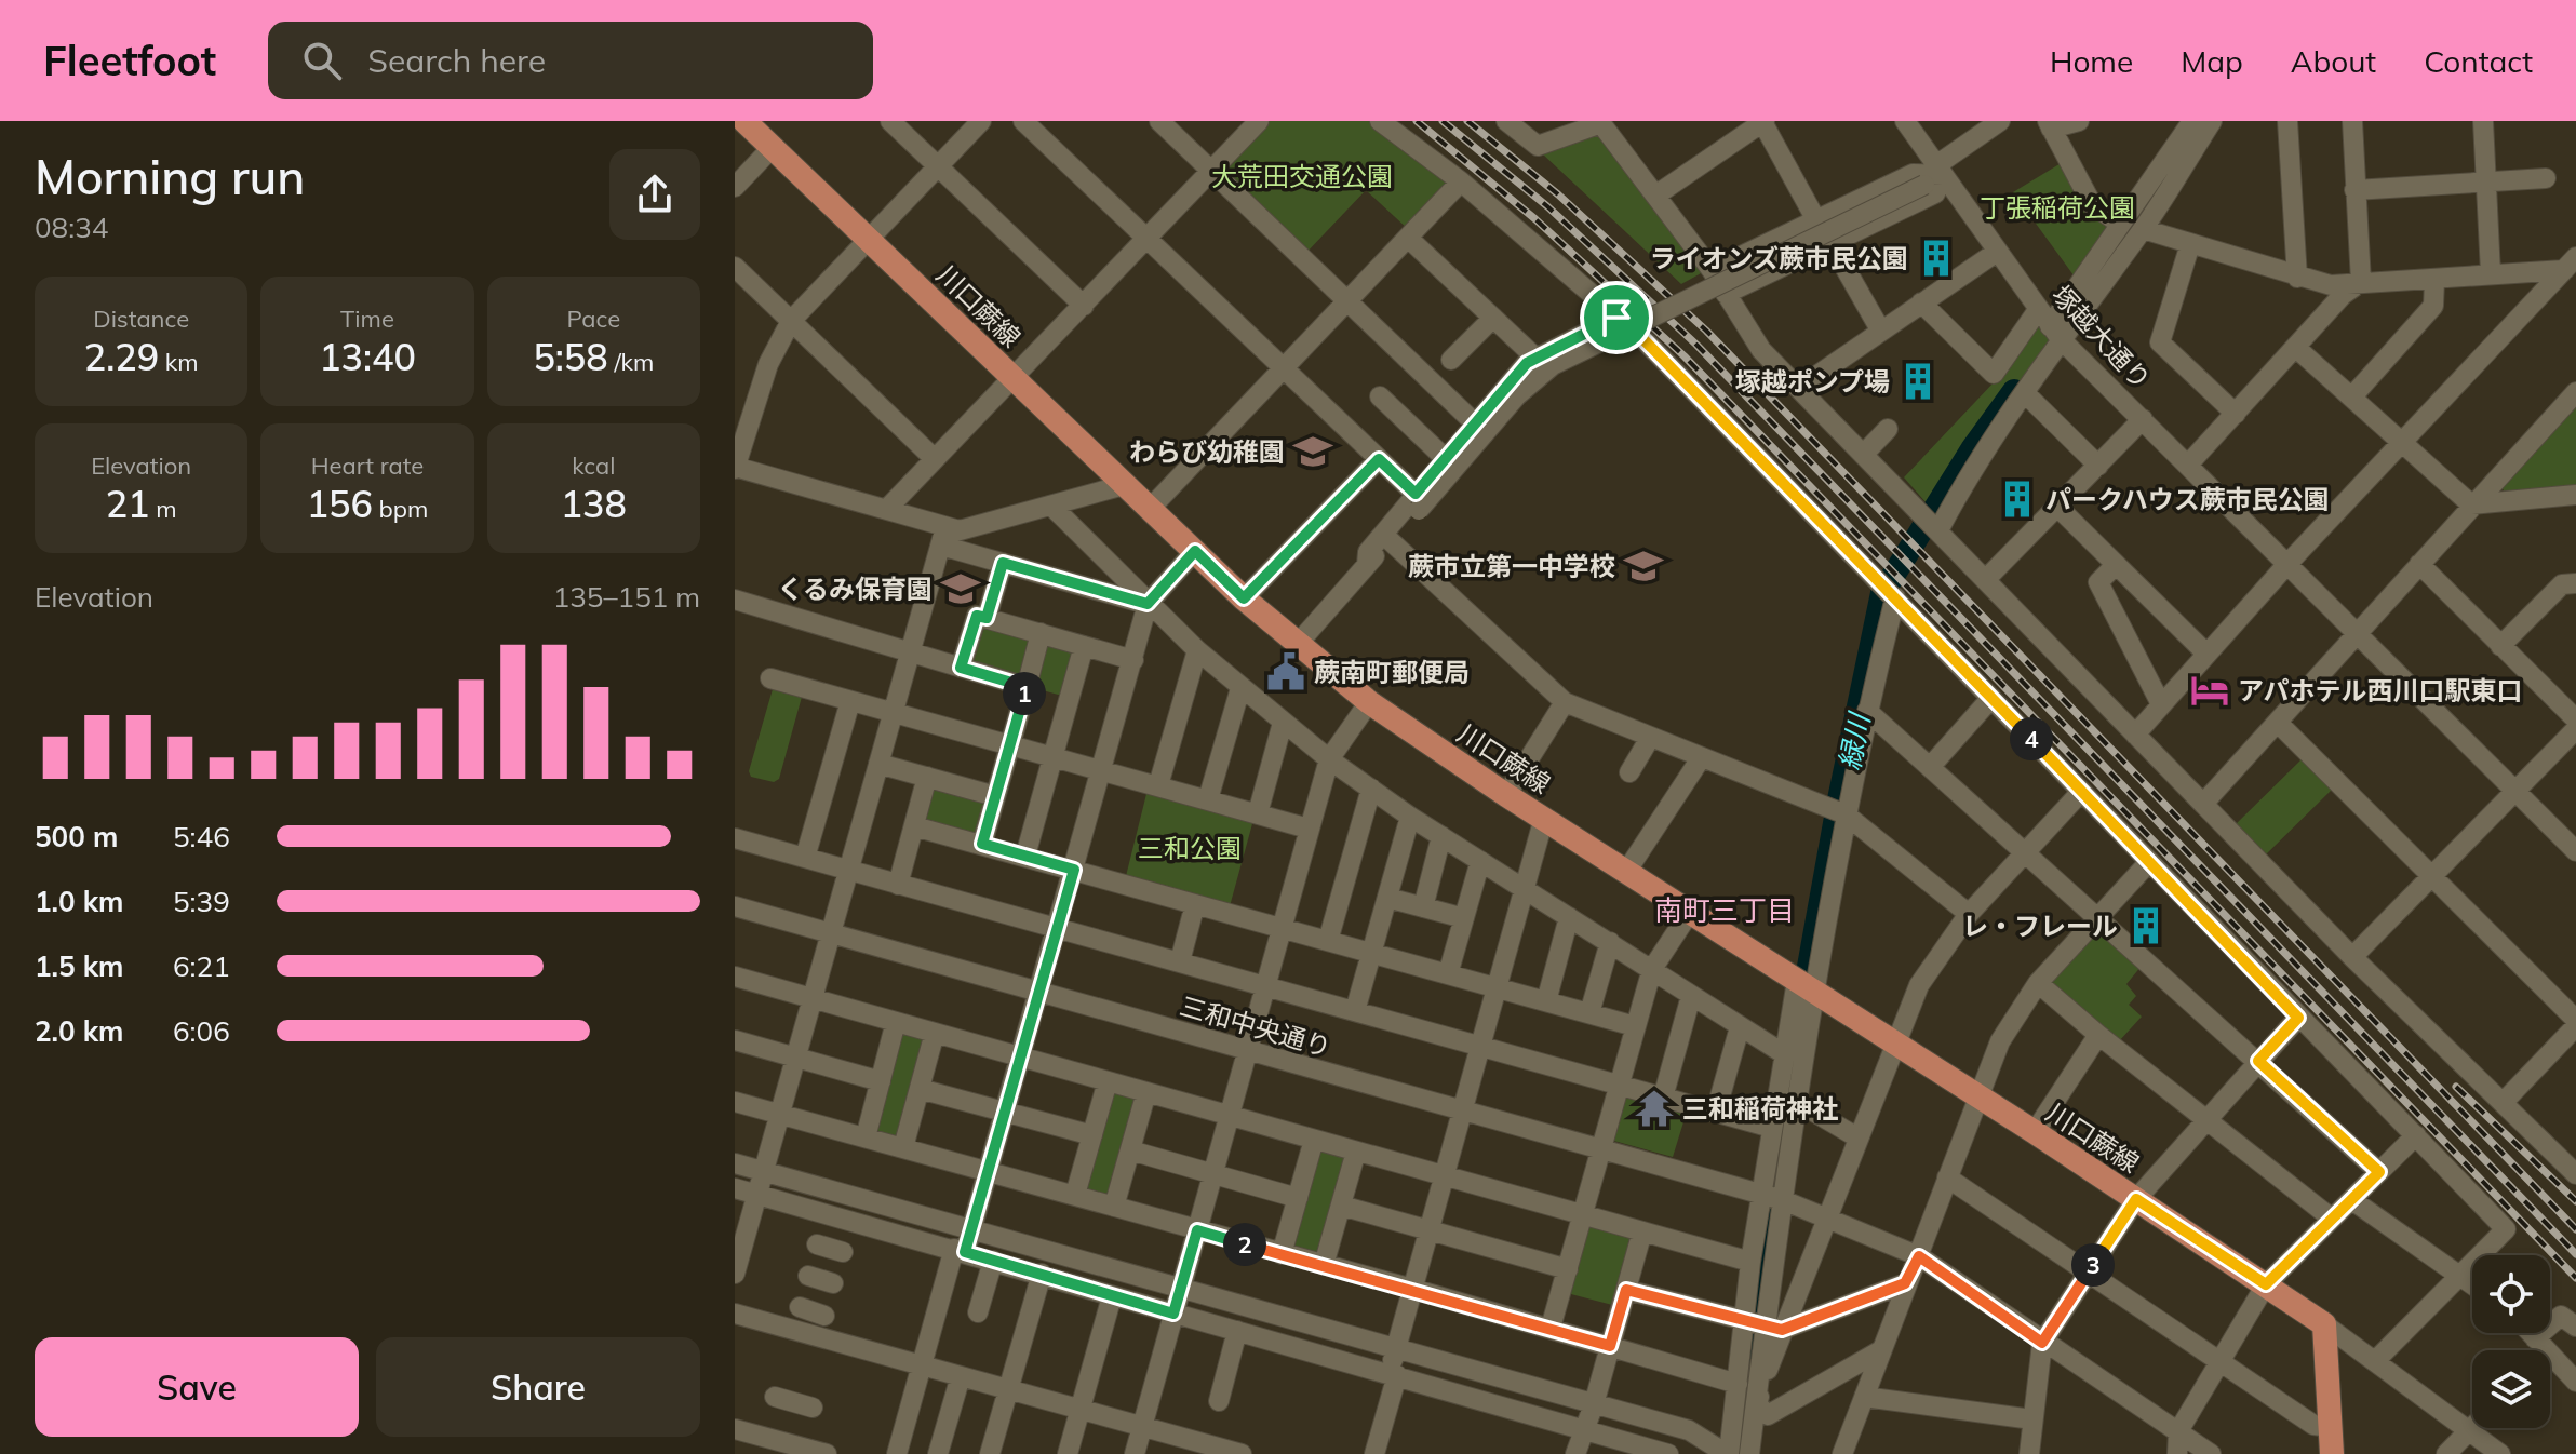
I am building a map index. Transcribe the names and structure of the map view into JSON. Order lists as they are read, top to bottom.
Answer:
{
  "streets": {
    "main road": ["川口蕨線"],
    "street": ["塚越大通り", "三和中央通り"]
  },
  "districts": ["南町三丁目"],
  "water": ["緑川"],
  "parks": ["大荒田交通公園", "丁張稲荷公園", "三和公園"],
  "places": {
    "building": [
      "ライオンズ蕨市民公園",
      "塚越ポンプ場",
      "パークハウス蕨市民公園",
      "レ・フレール"
    ],
    "school or university": ["わらび幼稚園", "蕨市立第一中学校", "くるみ保育園"],
    "public building": ["蕨南町郵便局"],
    "hotel": ["アパホテル西川口駅東口"],
    "temple": ["三和稲荷神社"]
  },
  "page": {
    "header": "Fleetfoot",
    "search": "Search here",
    "nav": [
      "Home",
      "Map",
      "About",
      "Contact"
    ],
    "heading": ["Morning run", "08:34"],
    "stats": [
      ["Distance", "2.29 km"],
      ["Time", "13:40"],
      ["Pace", "5:58 /km"],
      ["Elevation", "21 m"],
      ["Heart rate", "156 bpm"],
      ["kcal", "138"]
    ],
    "chart": ["Elevation", "135–151 m"],
    "pins": [
      "1",
      "4",
      "2",
      "3"
    ],
    "list": [
      {
        "name": "500 m",
        "note": "5:46"
      },
      {
        "name": "1.0 km",
        "note": "5:39"
      },
      {
        "name": "1.5 km",
        "note": "6:21"
      },
      {
        "name": "2.0 km",
        "note": "6:06"
      }
    ],
    "buttons": ["Save", "Share"]
  }
}
